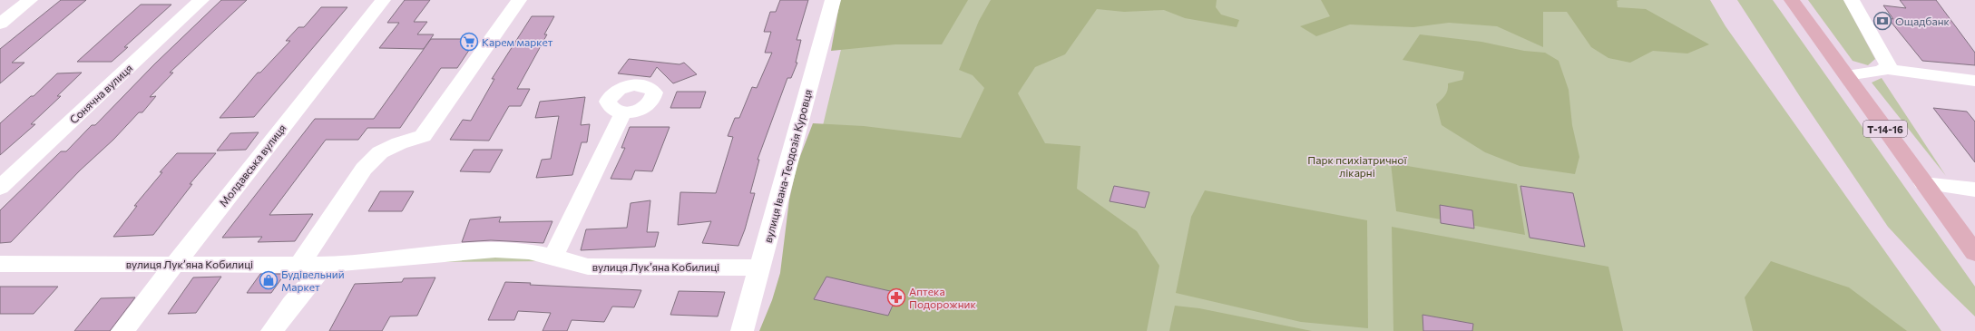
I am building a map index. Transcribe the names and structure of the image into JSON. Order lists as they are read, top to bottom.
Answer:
{
  "streets": {
    "main road": ["Т-14-16"],
    "street": [
      "Сонячна вулиця",
      "Молдавська вулиця",
      "вулиця Івана-Теодозія Куровця",
      "вулиця Лукʼяна Кобилиці"
    ]
  },
  "crossings": [
    ["Молдавська вулиця", "вулиця Лукʼяна Кобилиці"],
    ["вулиця Івана-Теодозія Куровця", "вулиця Лукʼяна Кобилиці"]
  ],
  "parks": ["Парк психіатричної лікарні"],
  "places": {
    "bank": ["Ощадбанк"],
    "supermarket": ["Карем маркет"],
    "shop": ["Будівельний Маркет"],
    "pharmacy": ["Аптека Подорожник"]
  }
}
